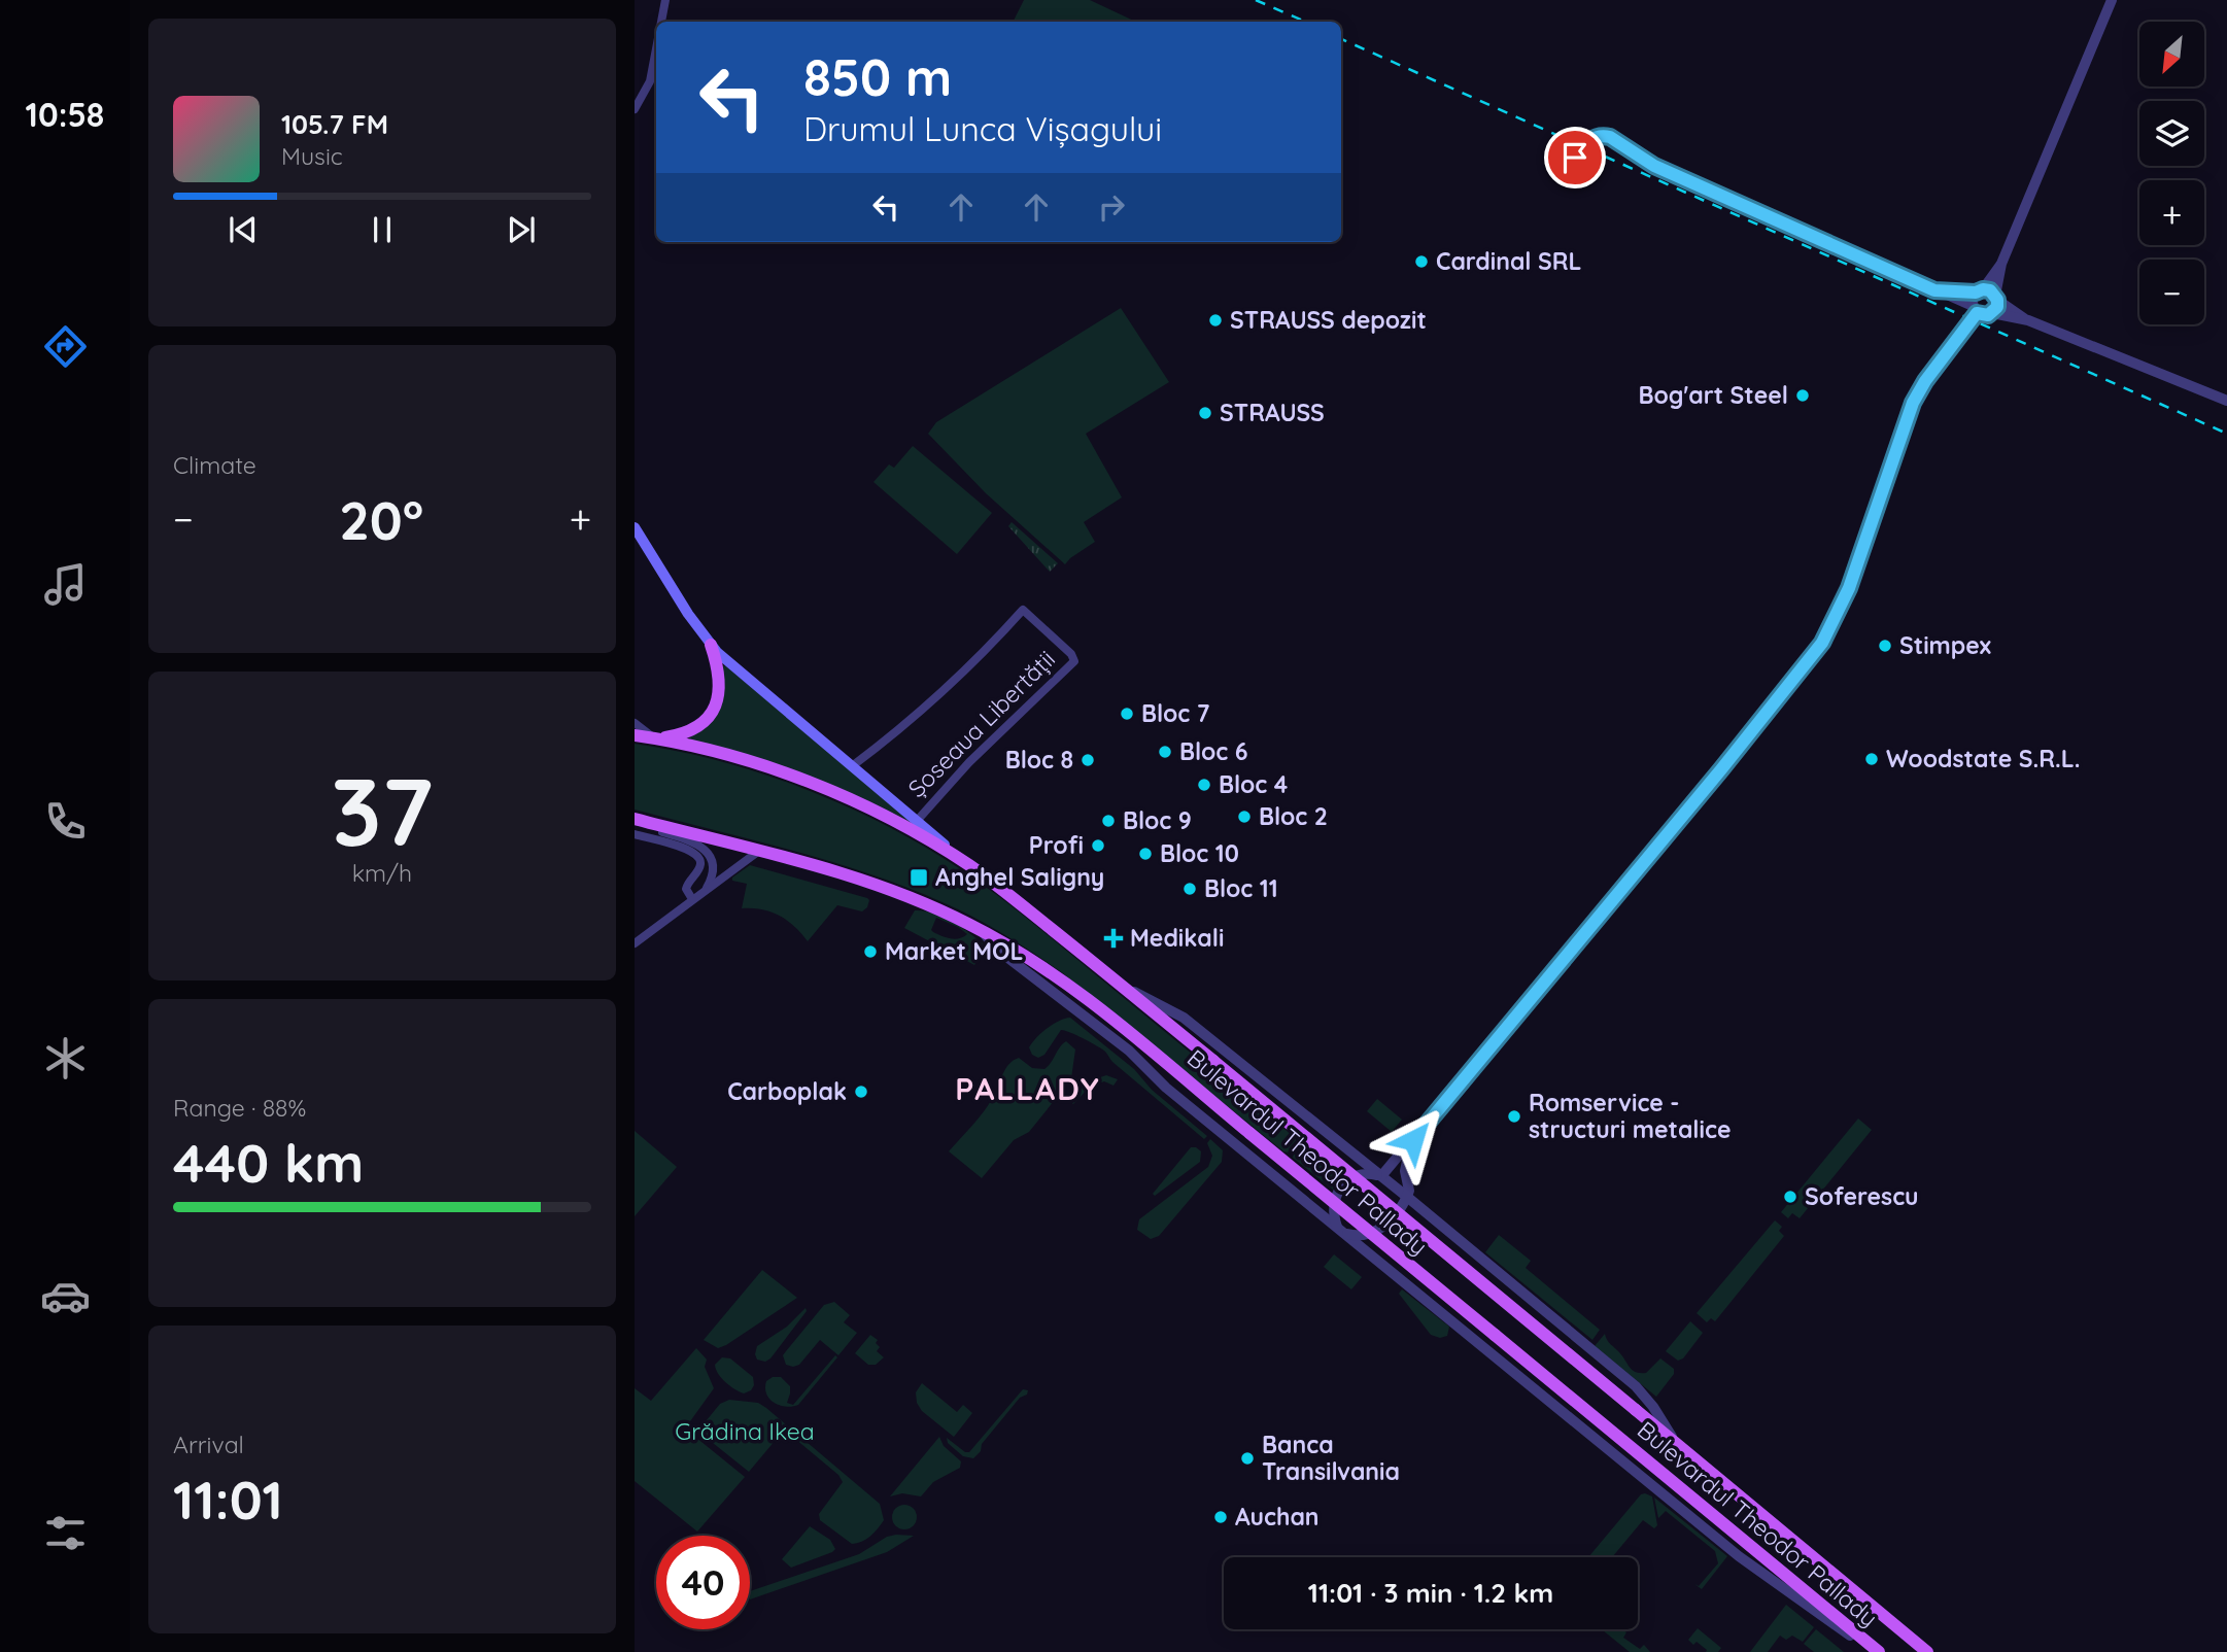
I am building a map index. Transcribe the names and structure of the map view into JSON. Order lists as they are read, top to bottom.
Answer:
{
  "streets": {
    "main road": ["Șoseaua Libertății", "Bulevardul Theodor Pallady"]
  },
  "crossings": [
    ["Șoseaua Libertății", "Bulevardul Theodor Pallady"]
  ],
  "districts": ["PALLADY"],
  "parks": ["Grădina Ikea"],
  "places": {
    "other": [
      "Cardinal SRL",
      "STRAUSS depozit",
      "Bog'art Steel",
      "STRAUSS",
      "Stimpex",
      "Bloc 7",
      "Bloc 6",
      "Woodstate S.R.L.",
      "Bloc 8",
      "Bloc 4",
      "Bloc 2",
      "Bloc 9",
      "Profi",
      "Bloc 10",
      "Bloc 11",
      "Market MOL",
      "Carboplak",
      "Romservice - structuri metalice",
      "Soferescu",
      "Banca Transilvania",
      "Auchan"
    ],
    "transit": ["Anghel Saligny"],
    "health": ["Medikali"]
  },
  "north": "bottom left",
  "page": {
    "tabs": "10:58",
    "map_buttons": ["+", "−"],
    "turn": ["850 m", "Drumul Lunca Vișagului"],
    "song": ["105.7 FM", "Music"],
    "tile": [
      "Climate",
      ["37", "km/h"],
      ["Range · 88%", "440 km"],
      ["Arrival", "11:01"]
    ],
    "heat": ["−", "20°", "+"],
    "limit": "40",
    "trip": "11:01 · 3 min · 1.2 km"
  }
}
